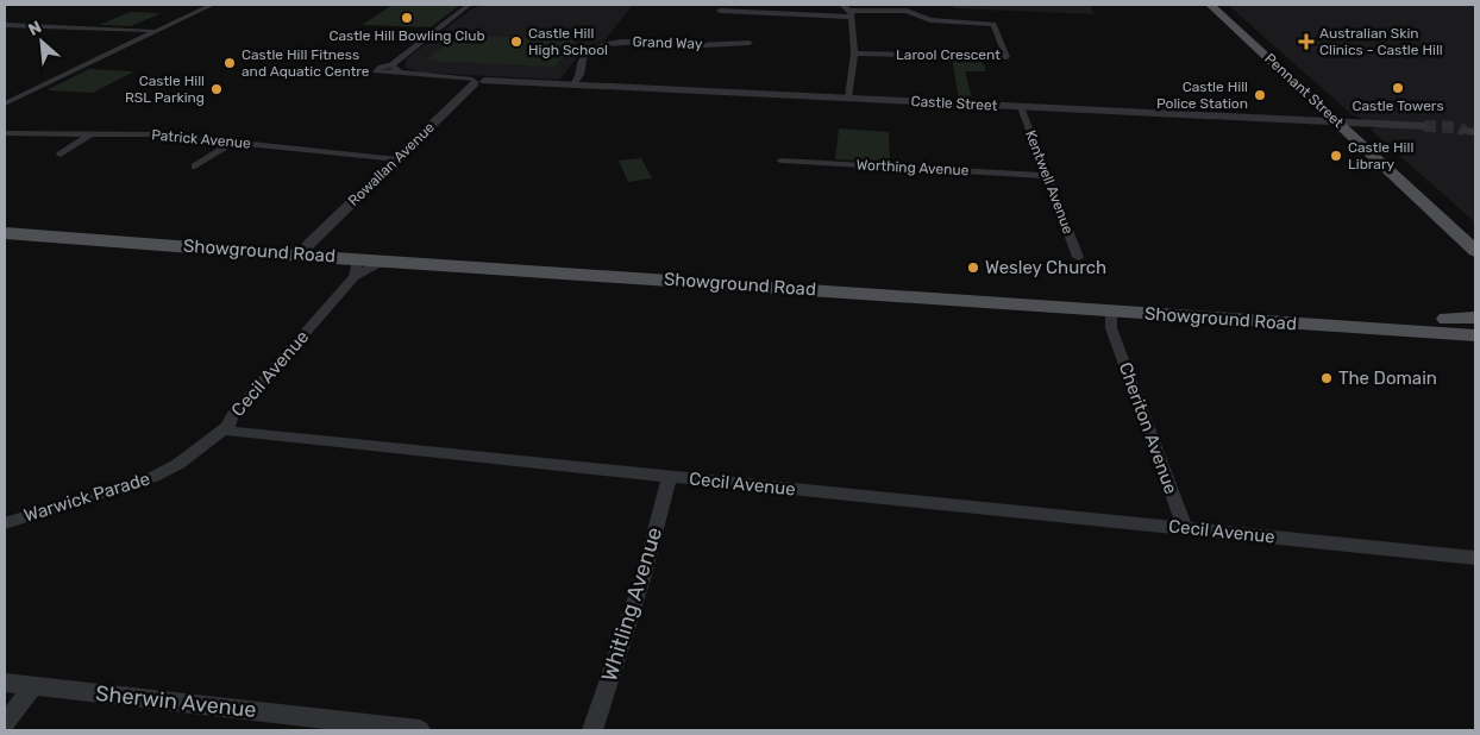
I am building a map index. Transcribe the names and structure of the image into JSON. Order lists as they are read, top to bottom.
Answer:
{
  "streets": {
    "main road": ["Pennant Street", "Showground Road"],
    "street": [
      "Grand Way",
      "Larool Crescent",
      "Castle Street",
      "Patrick Avenue",
      "Rowallan Avenue",
      "Worthing Avenue",
      "Kentwell Avenue",
      "Cecil Avenue",
      "Cheriton Avenue",
      "Warwick Parade",
      "Whitling Avenue",
      "Sherwin Avenue"
    ]
  },
  "crossings": [
    ["Grand Way", "Castle Street"],
    ["Pennant Street", "Castle Street"],
    ["Castle Street", "Rowallan Avenue"],
    ["Castle Street", "Kentwell Avenue"],
    ["Patrick Avenue", "Rowallan Avenue"],
    ["Rowallan Avenue", "Showground Road"],
    ["Worthing Avenue", "Kentwell Avenue"],
    ["Showground Road", "Cecil Avenue"],
    ["Showground Road", "Cheriton Avenue"],
    ["Cecil Avenue", "Cheriton Avenue"],
    ["Cecil Avenue", "Warwick Parade"],
    ["Cecil Avenue", "Whitling Avenue"]
  ],
  "places": {
    "other": [
      "Castle Hill Bowling Club",
      "Castle Hill High School",
      "Castle Hill Fitness and Aquatic Centre",
      "Castle Towers",
      "Castle Hill RSL Parking",
      "Castle Hill Police Station",
      "Castle Hill Library",
      "Wesley Church",
      "The Domain"
    ],
    "health": ["Australian Skin Clinics - Castle Hill"]
  },
  "north": "top left"
}
